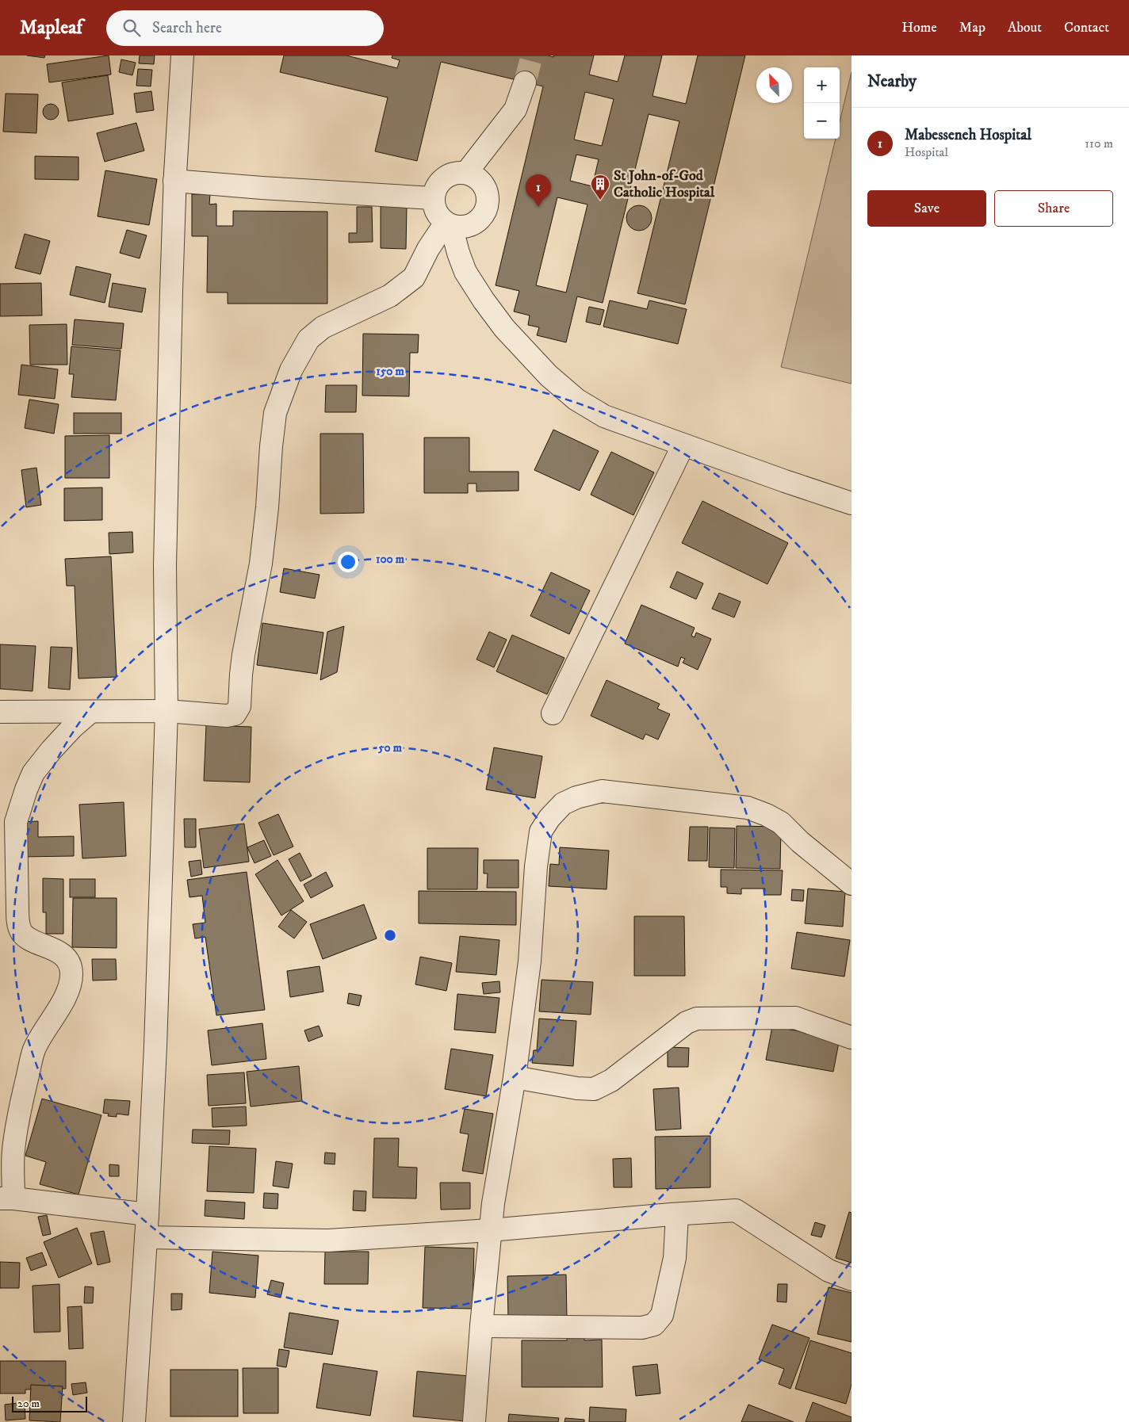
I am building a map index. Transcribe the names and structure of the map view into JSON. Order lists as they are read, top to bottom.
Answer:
{
  "places": {
    "building": ["St John-of-God Catholic Hospital"]
  },
  "scale_bar": "20 m",
  "north": "top left",
  "page": {
    "header": "Mapleaf",
    "search": "Search here",
    "nav": [
      "Home",
      "Map",
      "About",
      "Contact"
    ],
    "heading": "Nearby",
    "map_buttons": ["+", "−"],
    "list": [
      {
        "mark": "1",
        "name": "Mabesseneh Hospital",
        "note": "Hospital",
        "value": "110 m"
      }
    ],
    "pins": "1",
    "buttons": ["Save", "Share"],
    "scale": "20 m"
  },
  "rings": ["150 m", "100 m", "50 m"]
}
